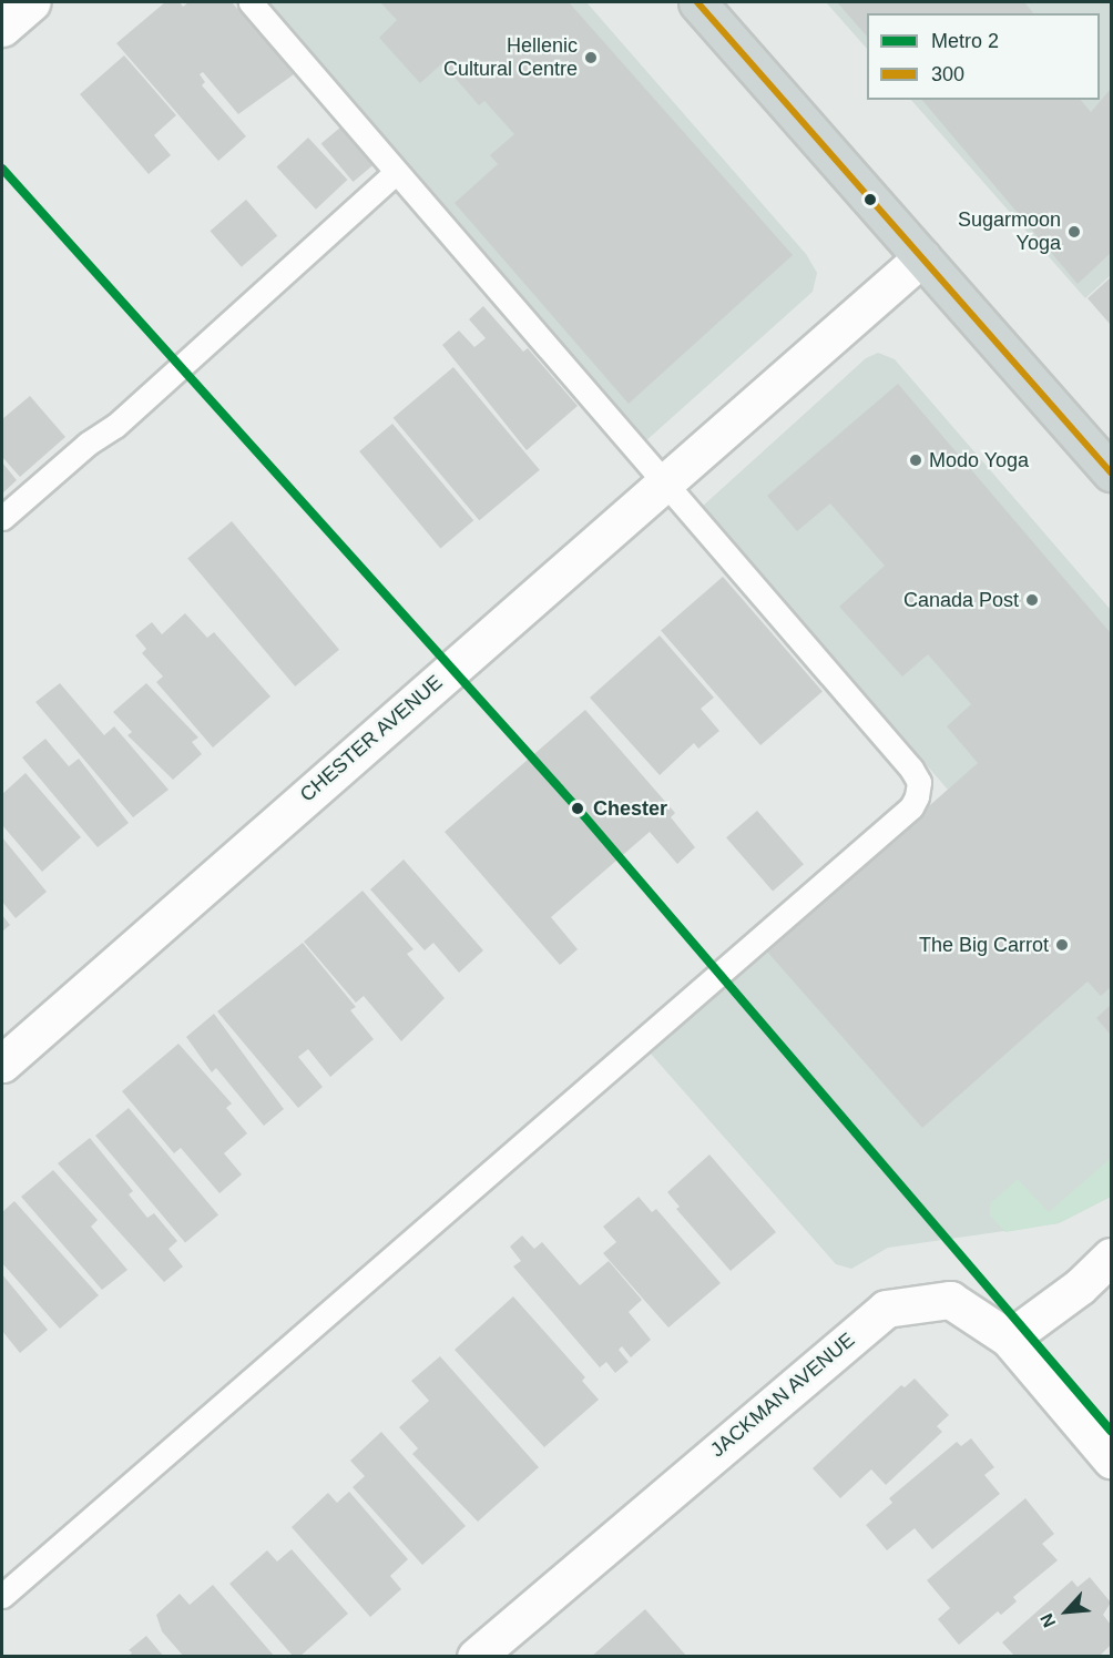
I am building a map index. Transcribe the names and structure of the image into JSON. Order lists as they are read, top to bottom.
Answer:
{
  "streets": {
    "street": ["CHESTER AVENUE", "JACKMAN AVENUE"]
  },
  "places": [
    "Hellenic Cultural Centre",
    "Sugarmoon Yoga",
    "Modo Yoga",
    "Canada Post",
    "Chester",
    "The Big Carrot"
  ],
  "lines": ["transit line 300", "metro line 2"],
  "legend": ["Metro 2", "300"],
  "north": "bottom left"
}
